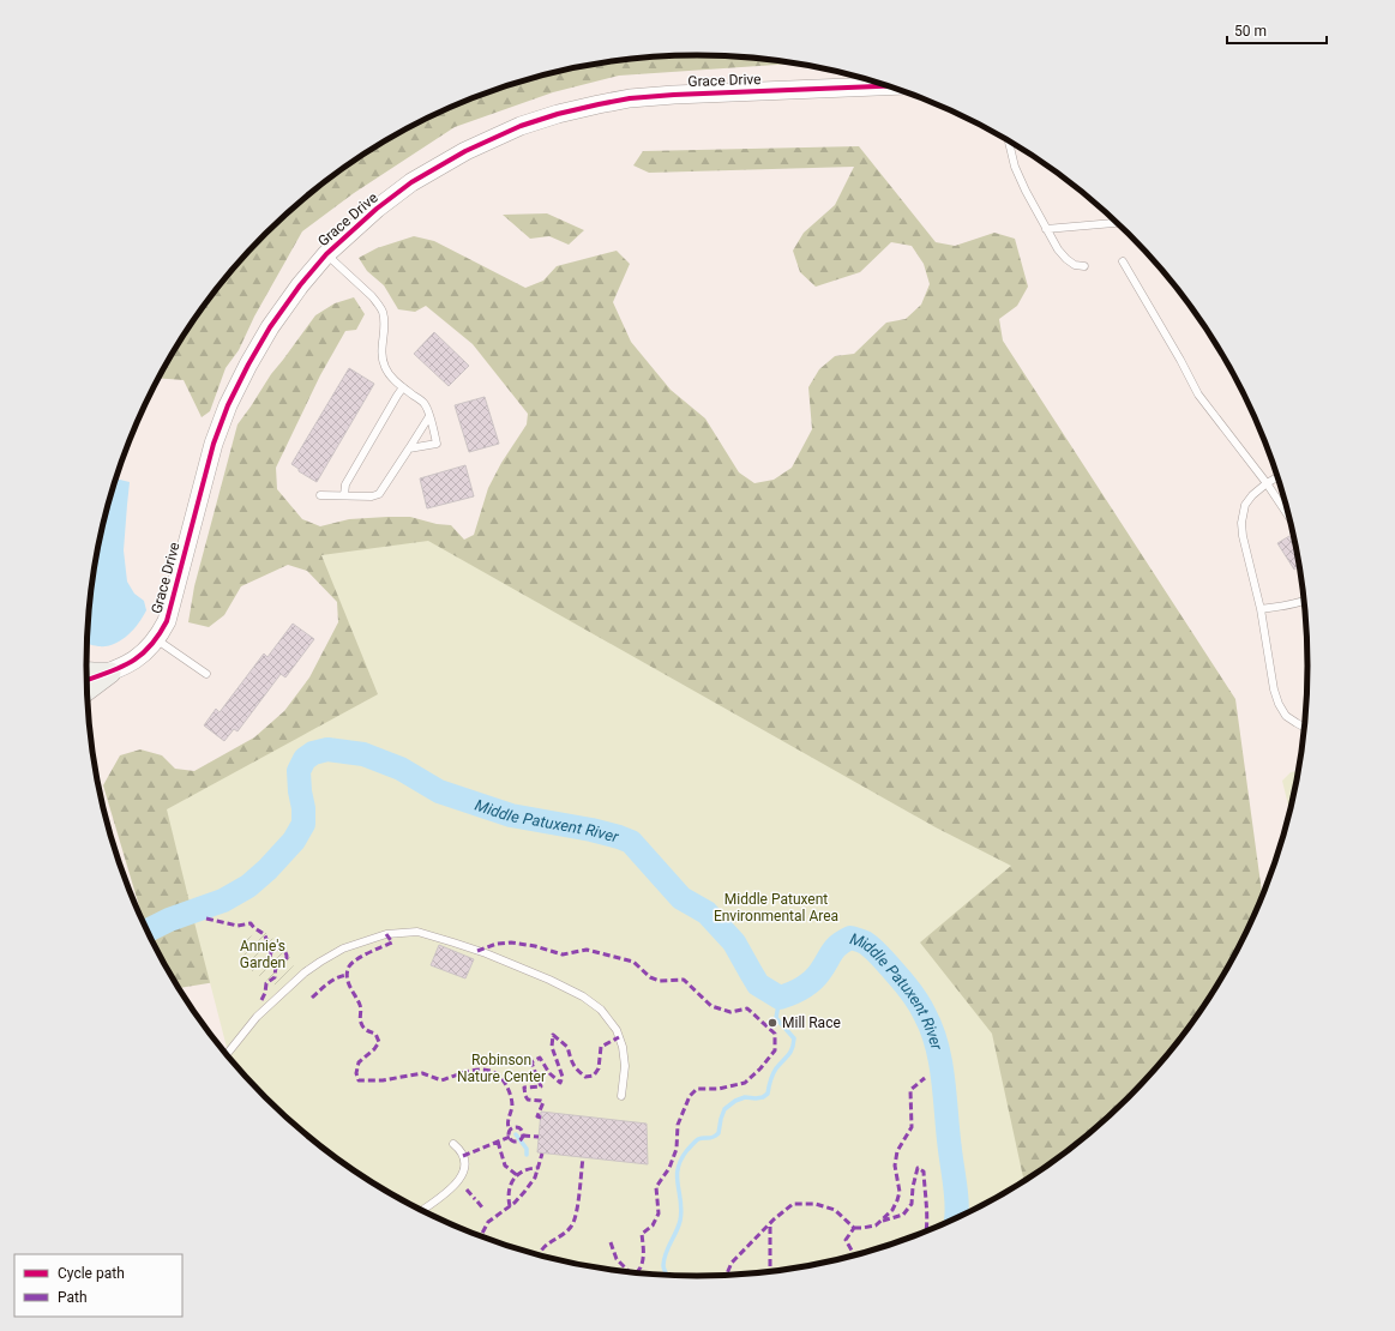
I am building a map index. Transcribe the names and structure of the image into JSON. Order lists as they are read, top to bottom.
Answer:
{
  "streets": {
    "street": ["Grace Drive"]
  },
  "water": ["Middle Patuxent River"],
  "parks": ["Middle Patuxent Environmental Area", "Annie's Garden", "Robinson Nature Center"],
  "places": ["Mill Race"],
  "legend": ["Cycle path", "Path"],
  "scale_bar": "50 m"
}
